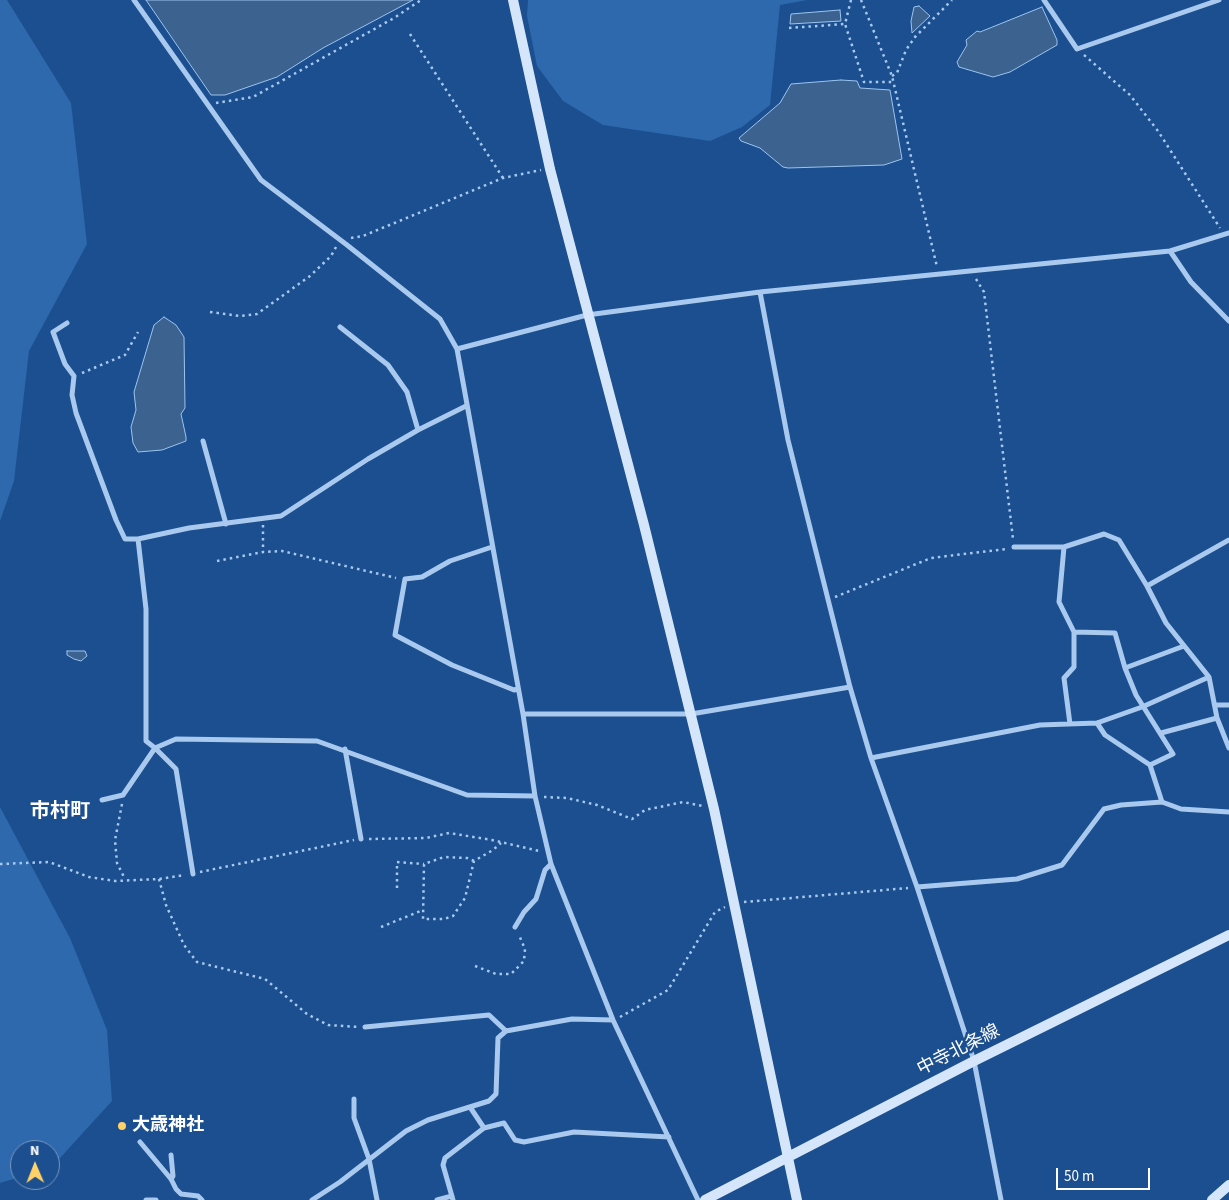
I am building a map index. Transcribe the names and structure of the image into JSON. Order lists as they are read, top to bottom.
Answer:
{
  "streets": {
    "street": ["中寺北条線"]
  },
  "districts": ["市村町"],
  "places": ["大歳神社"],
  "scale_bar": "50 m",
  "north": "top"
}
